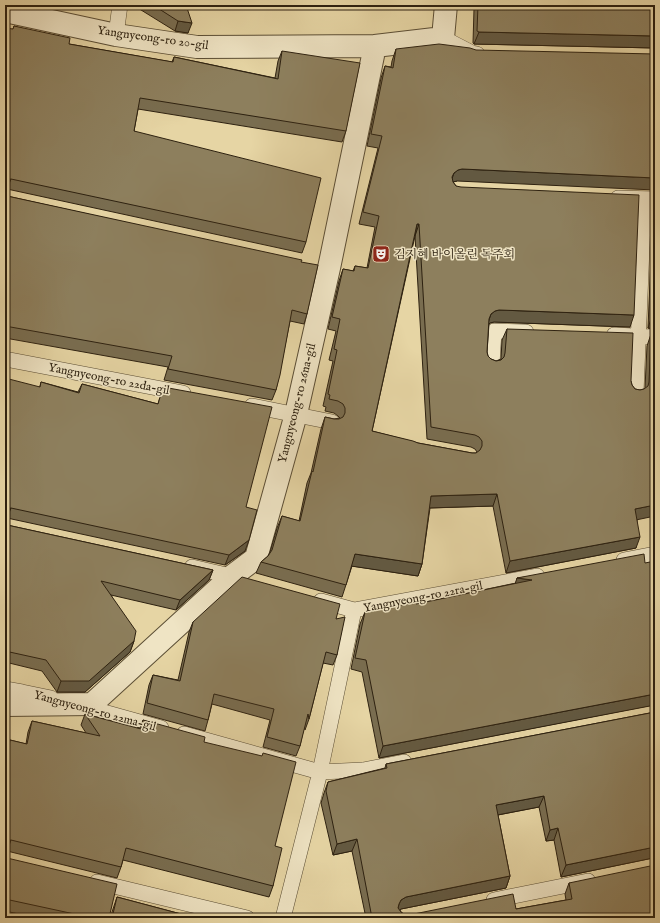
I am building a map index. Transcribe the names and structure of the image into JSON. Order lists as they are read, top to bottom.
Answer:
{
  "streets": {
    "street": ["Yangnyeong-ro 20-gil", "Yangnyeong-ro 26na-gil"],
    "lane": ["Yangnyeong-ro 22da-gil", "Yangnyeong-ro 22ra-gil", "Yangnyeong-ro 22ma-gil"]
  },
  "crossings": [
    ["Yangnyeong-ro 20-gil", "Yangnyeong-ro 26na-gil"],
    ["Yangnyeong-ro 26na-gil", "Yangnyeong-ro 22ma-gil"]
  ],
  "places": {
    "theatre": ["김지혜 바이올린 독주회"]
  }
}
